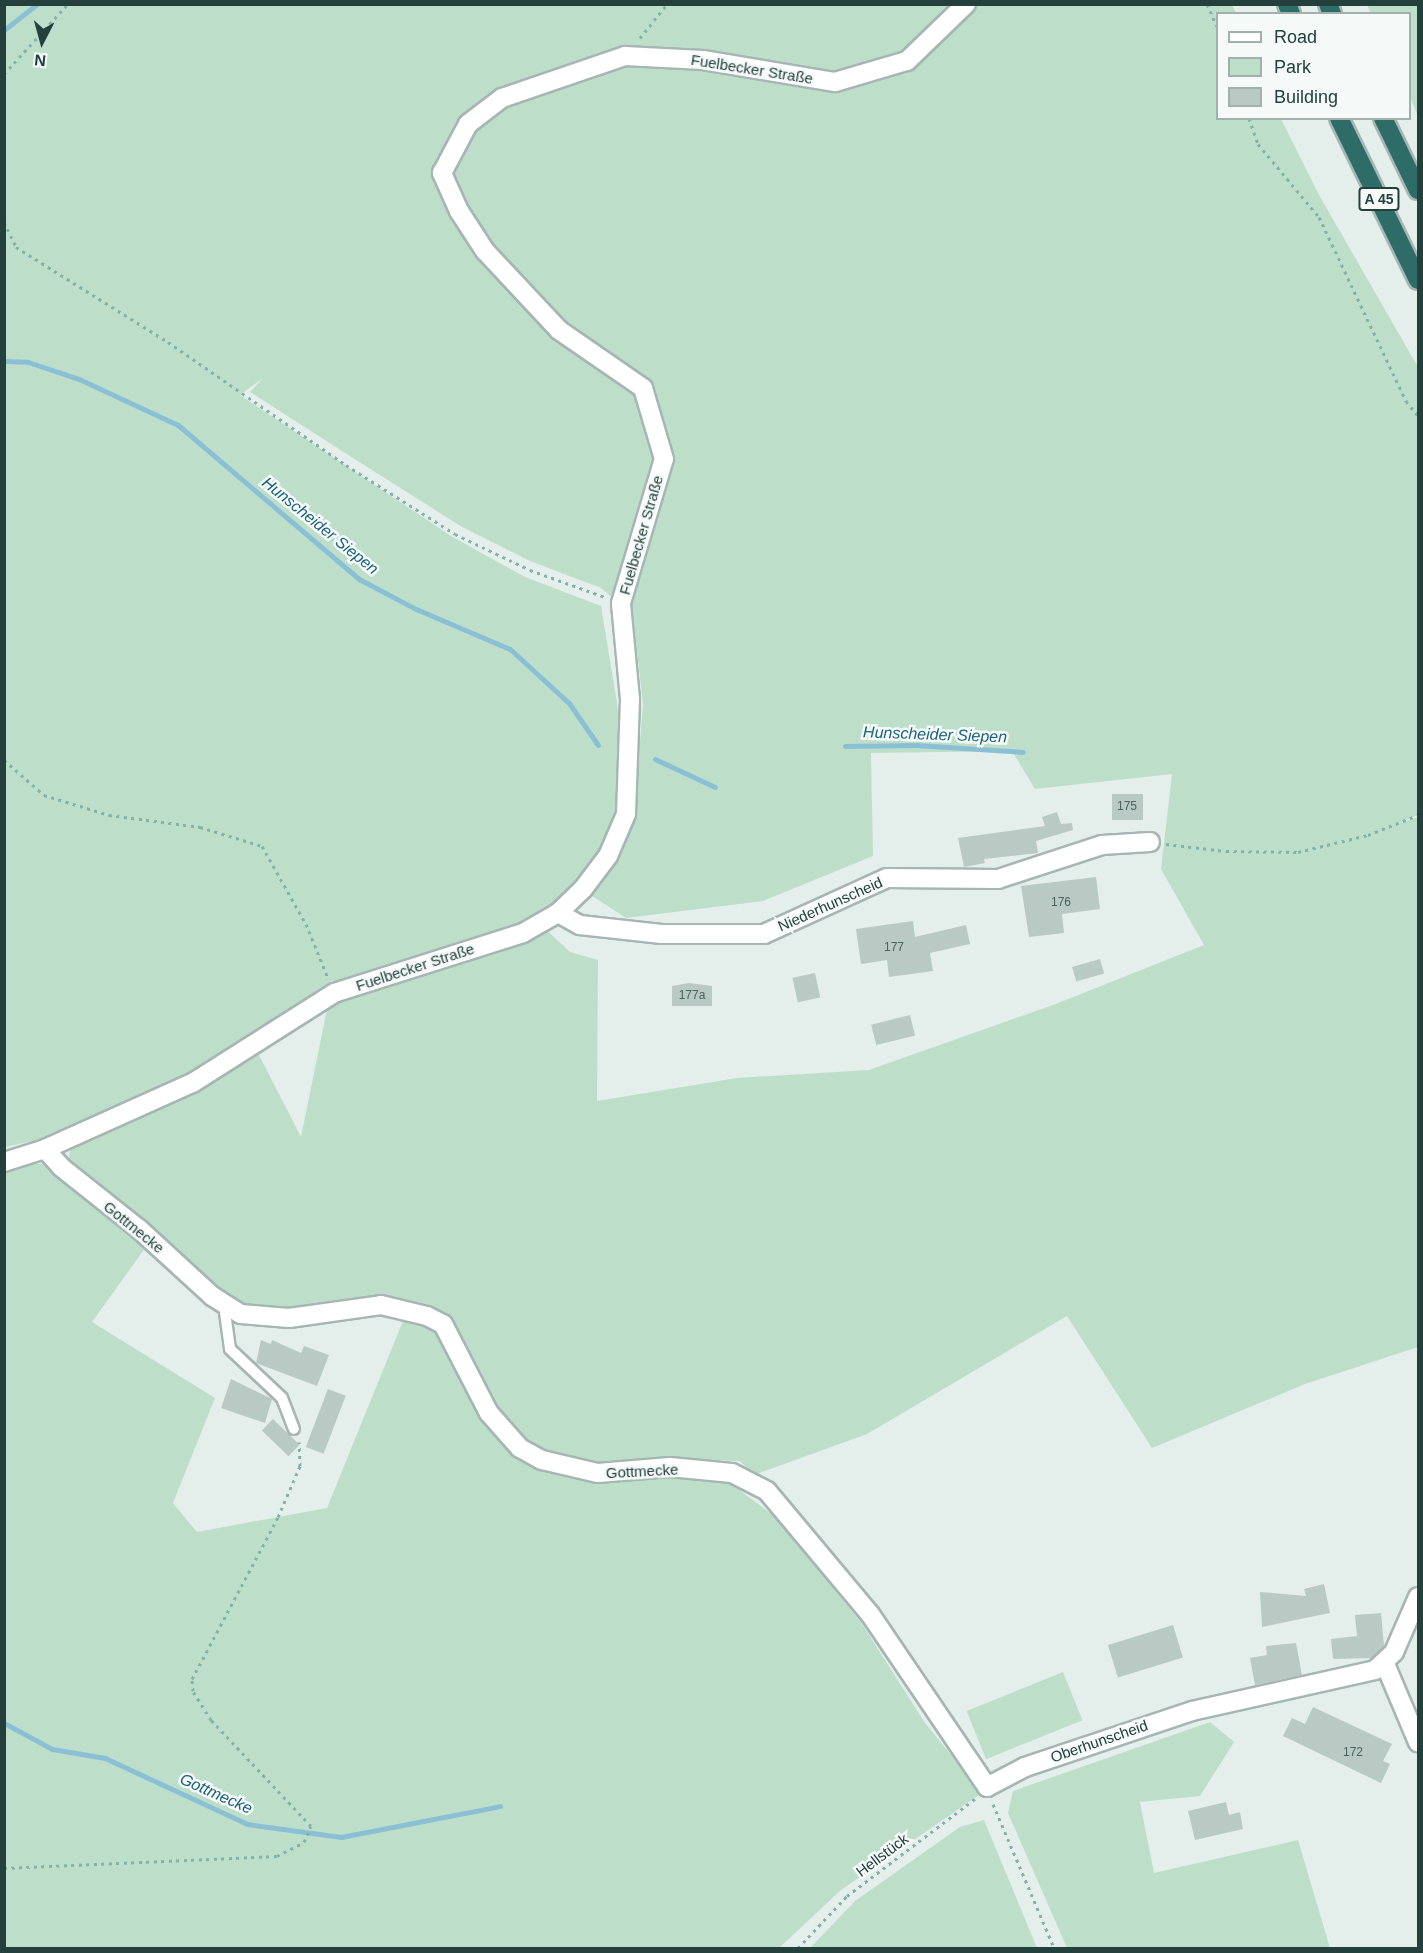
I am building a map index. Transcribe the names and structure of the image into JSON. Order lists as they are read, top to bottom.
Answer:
{
  "streets": {
    "highway": ["A 45"],
    "street": [
      "Fuelbecker Straße",
      "Niederhunscheid",
      "Gottmecke",
      "Oberhunscheid"
    ],
    "path": ["Hellstück"]
  },
  "crossings": [
    ["Fuelbecker Straße", "Niederhunscheid"],
    ["Fuelbecker Straße", "Gottmecke"],
    ["Gottmecke", "Oberhunscheid"],
    ["Gottmecke", "Hellstück"],
    ["Oberhunscheid", "Hellstück"]
  ],
  "water": ["Hunscheider Siepen", "Gottmecke"],
  "house_numbers": [
    "175",
    "176",
    "177",
    "177a",
    "172"
  ],
  "legend": ["Road", "Park", "Building"],
  "north": "bottom"
}
